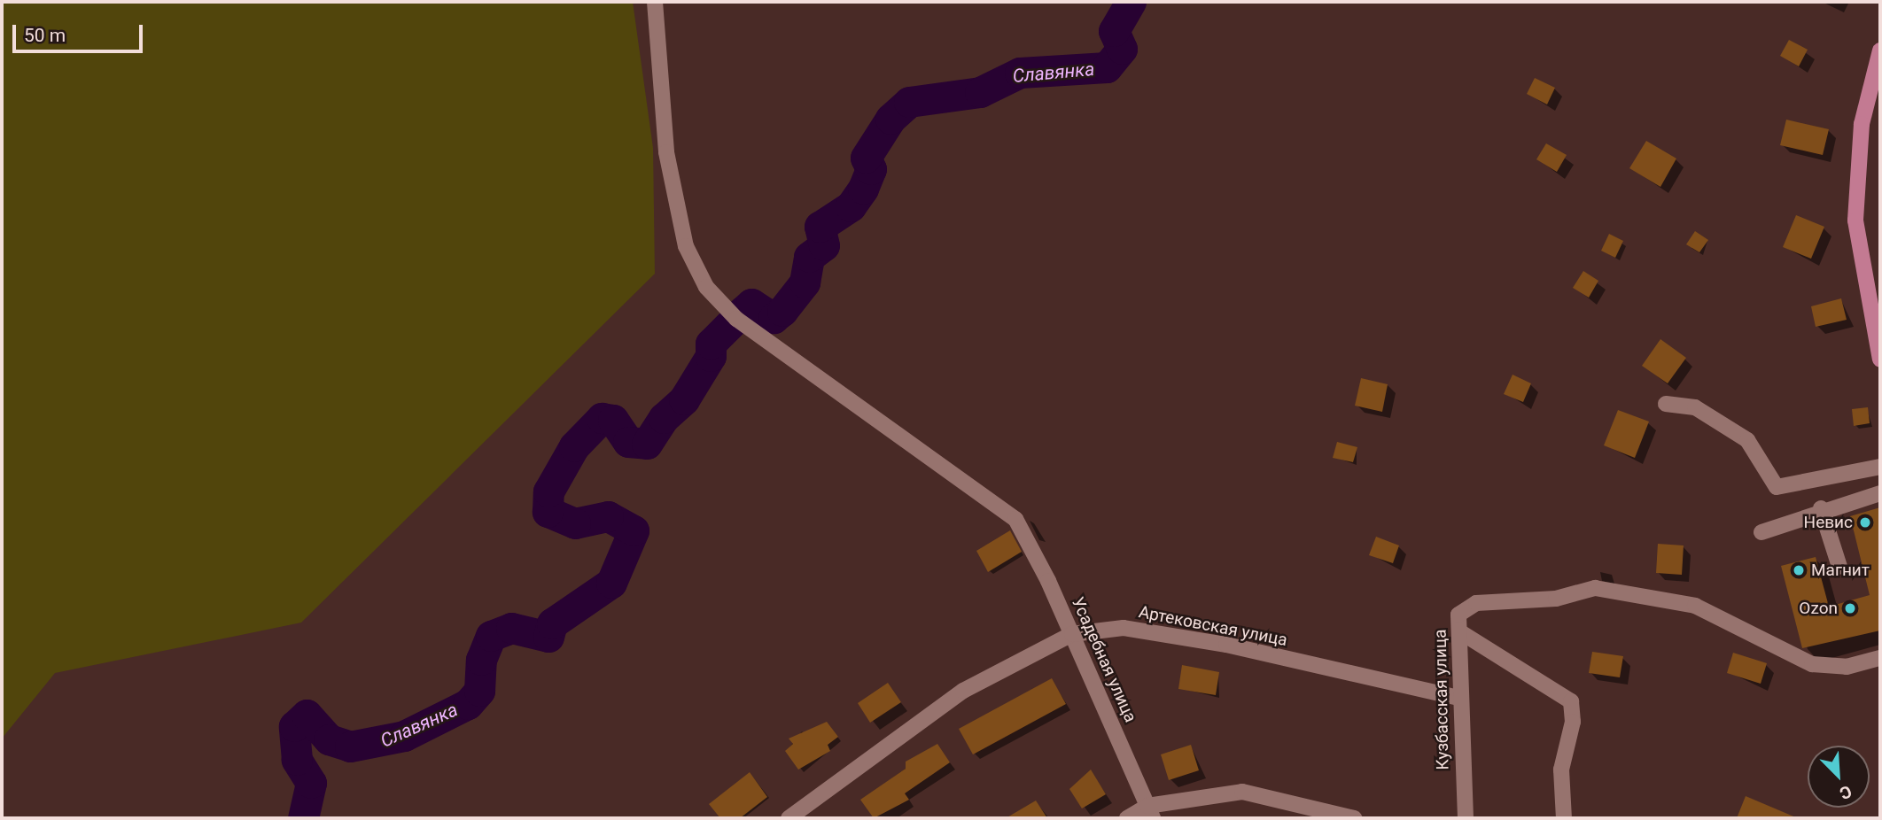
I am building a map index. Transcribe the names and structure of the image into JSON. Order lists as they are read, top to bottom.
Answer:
{
  "streets": {
    "lane": ["Артековская улица", "Усадебная улица", "Кузбасская улица"]
  },
  "crossings": [
    ["Артековская улица", "Усадебная улица"],
    ["Артековская улица", "Кузбасская улица"]
  ],
  "water": ["Славянка"],
  "places": ["Невис", "Магнит", "Ozon"],
  "scale_bar": "50 m",
  "north": "bottom right"
}
